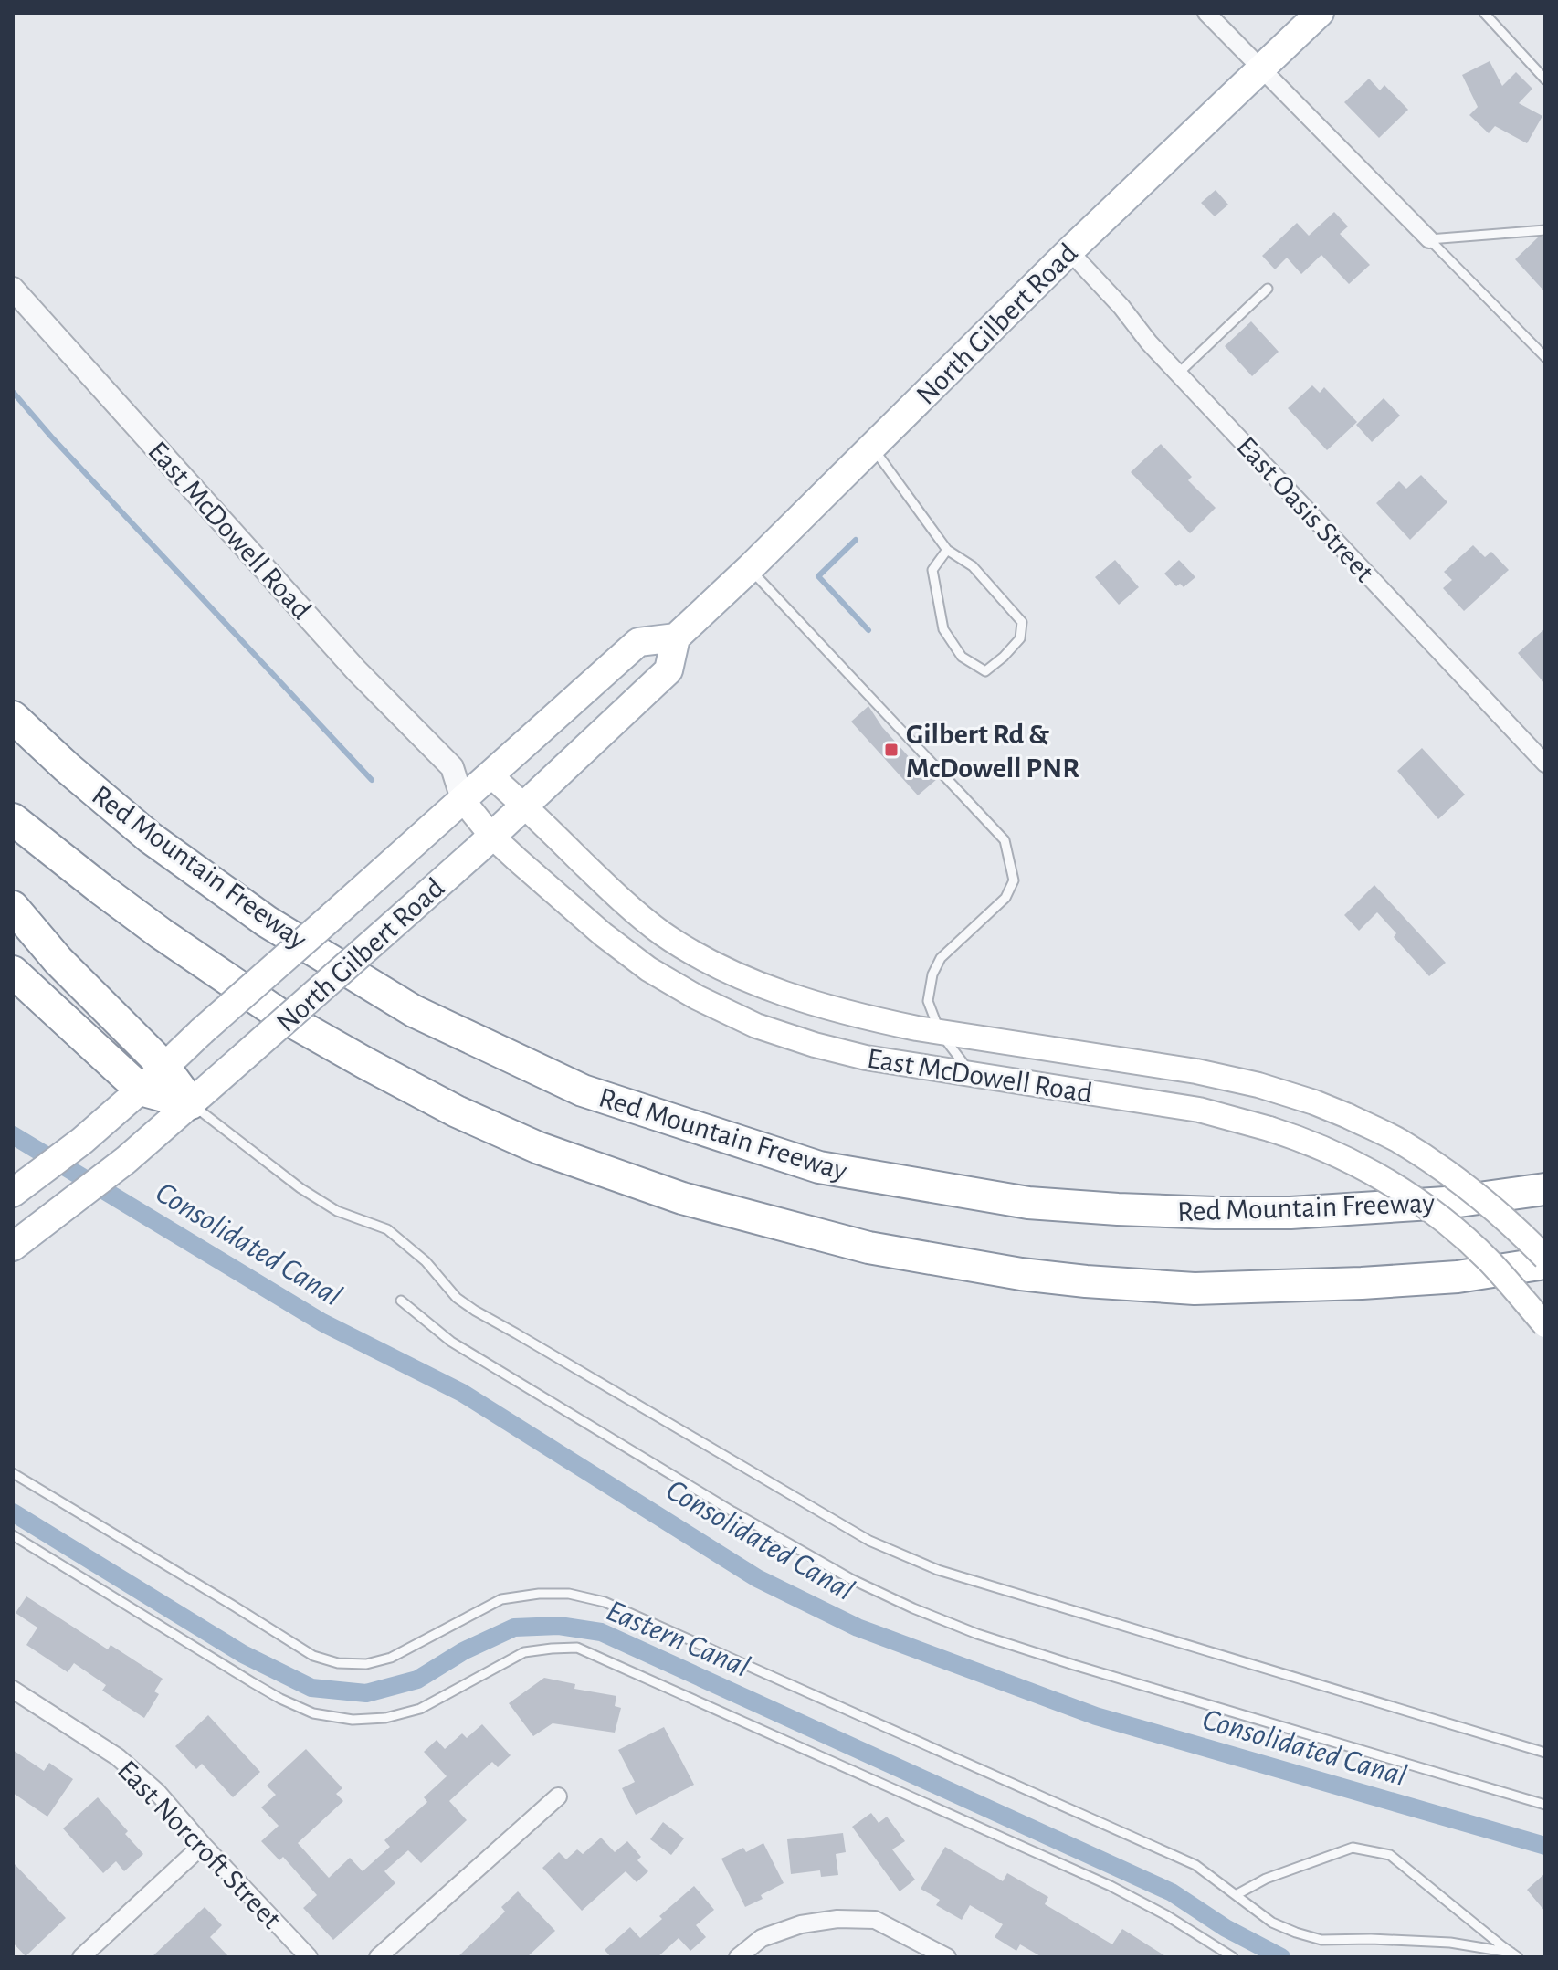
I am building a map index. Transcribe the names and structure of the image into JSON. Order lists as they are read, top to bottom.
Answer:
{
  "streets": {
    "highway": ["Red Mountain Freeway"],
    "main road": ["North Gilbert Road", "East McDowell Road"],
    "street": ["East Oasis Street", "East Norcroft Street"]
  },
  "crossings": [
    ["North Gilbert Road", "East Oasis Street"],
    ["North Gilbert Road", "East McDowell Road"]
  ],
  "water": ["Consolidated Canal", "Eastern Canal"],
  "places": {
    "transit": ["Gilbert Rd & McDowell PNR"]
  }
}
